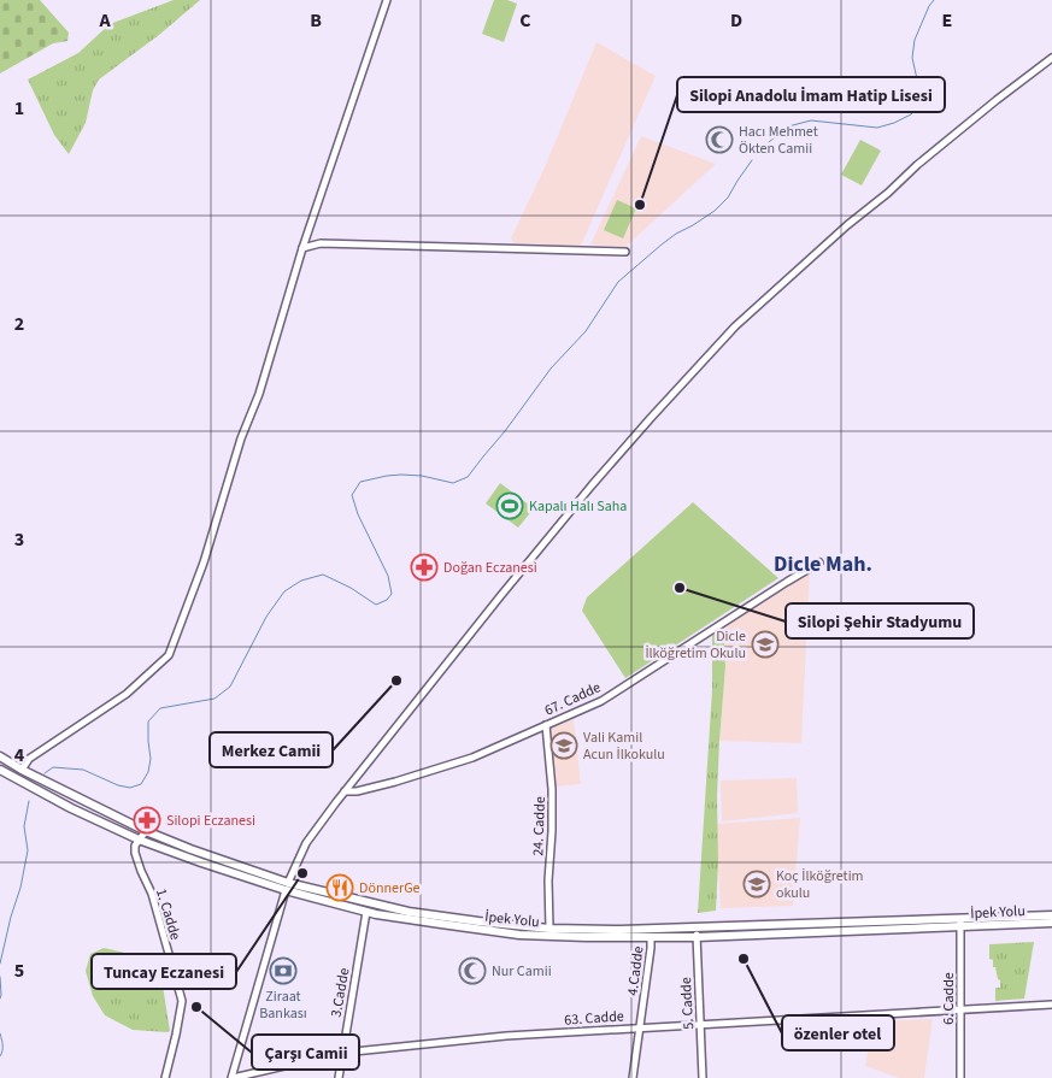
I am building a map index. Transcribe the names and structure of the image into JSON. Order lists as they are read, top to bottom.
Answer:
{
  "streets": {
    "highway": ["İpek Yolu"],
    "street": [
      "67. Cadde",
      "24. Cadde",
      "1. Cadde",
      "4.Cadde",
      "3.Cadde",
      "6. Cadde",
      "5. Cadde",
      "63. Cadde"
    ]
  },
  "crossings": [
    ["67. Cadde", "24. Cadde"],
    ["İpek Yolu", "1. Cadde"],
    ["İpek Yolu", "4.Cadde"],
    ["İpek Yolu", "3.Cadde"],
    ["İpek Yolu", "6. Cadde"],
    ["İpek Yolu", "5. Cadde"],
    ["4.Cadde", "63. Cadde"],
    ["3.Cadde", "63. Cadde"],
    ["6. Cadde", "63. Cadde"],
    ["5. Cadde", "63. Cadde"]
  ],
  "districts": ["Dicle Mah."],
  "places": {
    "mosque": ["Hacı Mehmet Ökten Camii", "Nur Camii"],
    "other": [
      "Silopi Anadolu İmam Hatip Lisesi",
      "Silopi Şehir Stadyumu",
      "Merkez Camii",
      "Tuncay Eczanesi",
      "özenler otel",
      "Çarşı Camii"
    ],
    "sports": ["Kapalı Halı Saha"],
    "pharmacy": ["Doğan Eczanesi", "Silopi Eczanesi"],
    "school or university": ["Dicle İlköğretim Okulu", "Vali Kamil Acun İlkokulu", "Koç İlköğretim okulu"],
    "restaurant": ["DönnerGe"],
    "bank": ["Ziraat Bankası"]
  },
  "grid": {
    "columns": [
      "A",
      "B",
      "C",
      "D",
      "E"
    ],
    "rows": [
      "1",
      "2",
      "3",
      "4",
      "5"
    ]
  }
}
